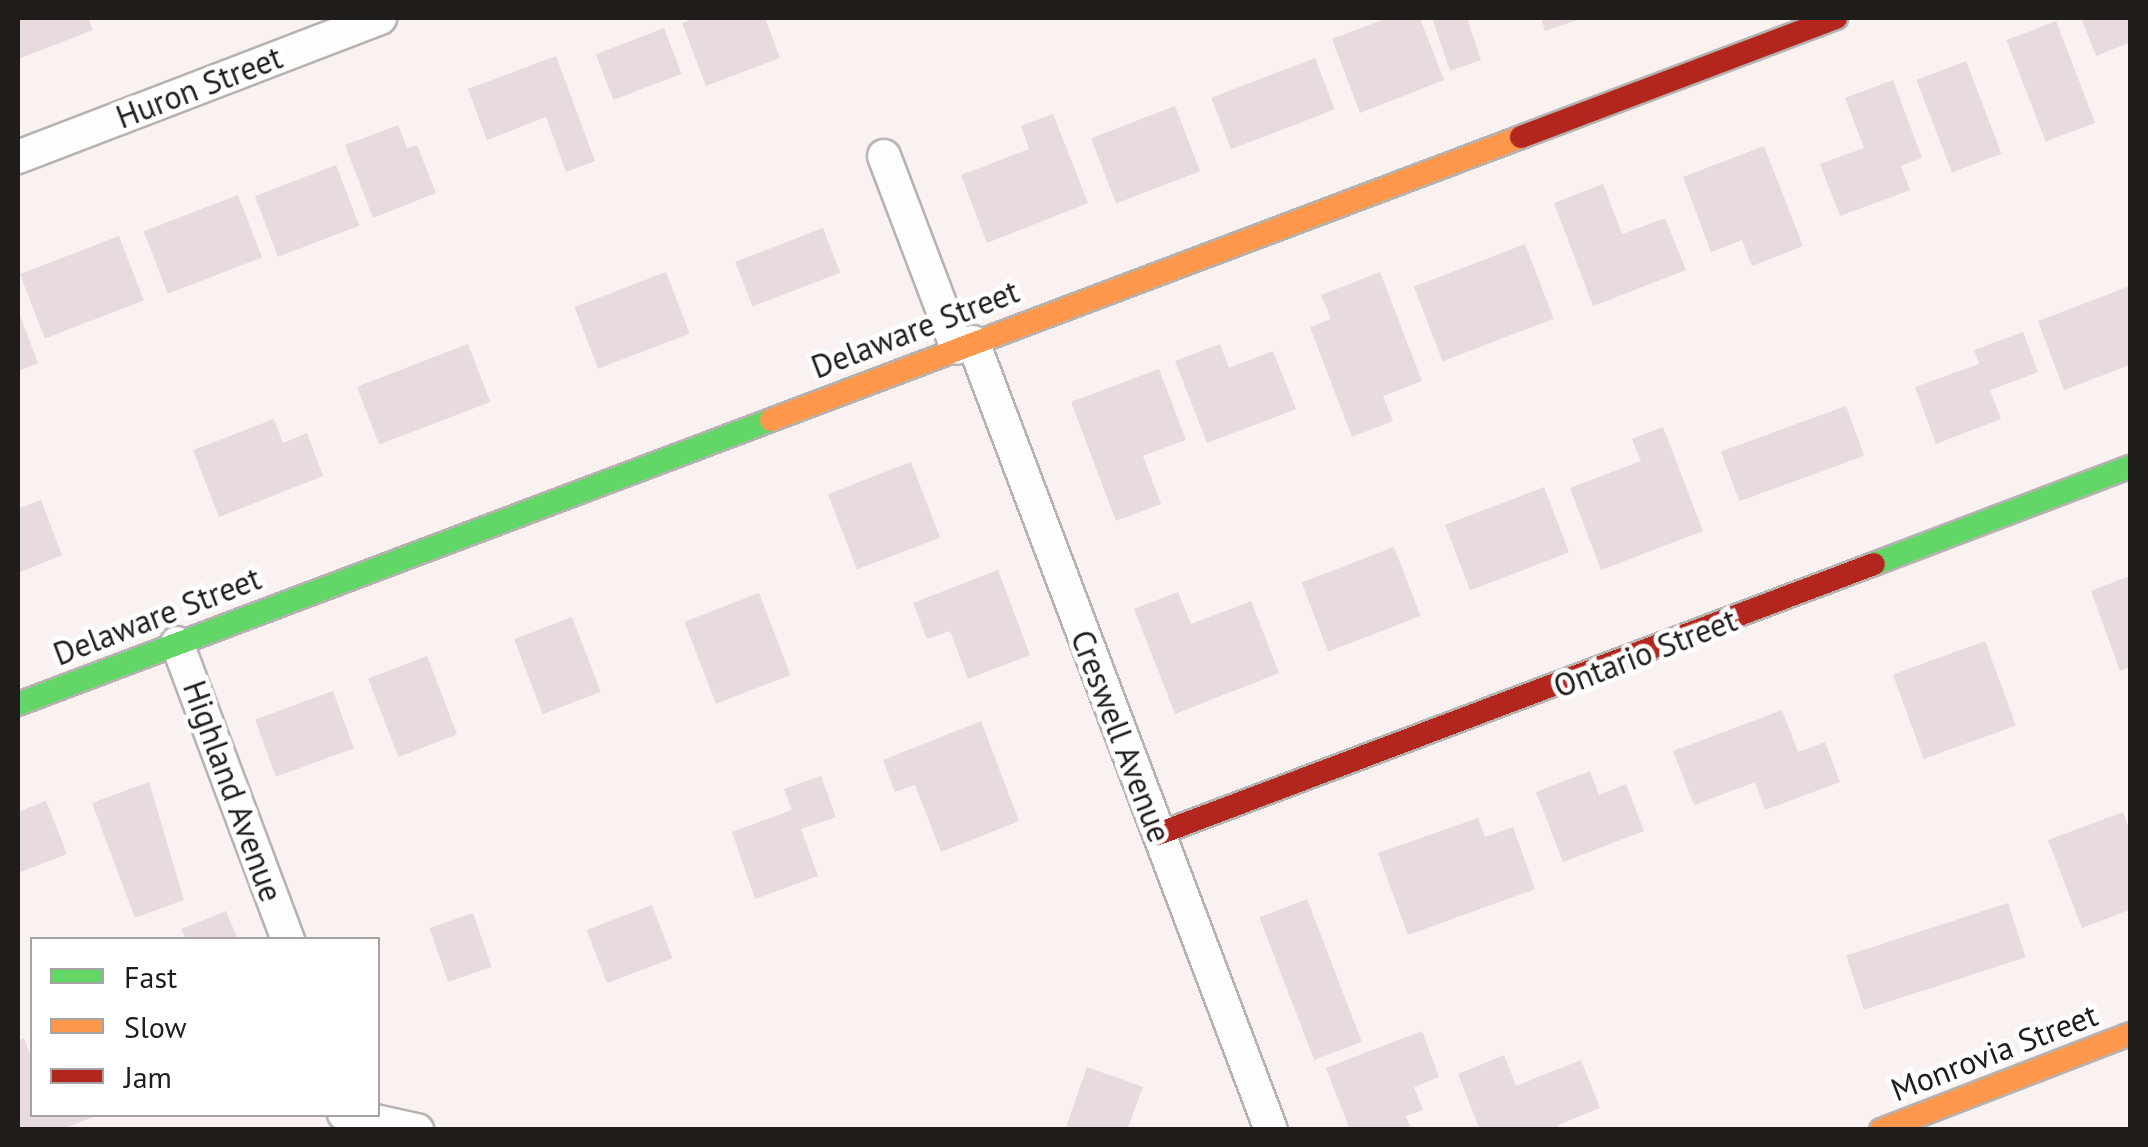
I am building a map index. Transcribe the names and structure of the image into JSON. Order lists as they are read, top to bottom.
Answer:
{
  "streets": {
    "street": [
      "Huron Street",
      "Delaware Street",
      "Ontario Street",
      "Creswell Avenue",
      "Highland Avenue",
      "Monrovia Street"
    ]
  },
  "crossings": [
    ["Delaware Street", "Creswell Avenue"],
    ["Delaware Street", "Highland Avenue"],
    ["Ontario Street", "Creswell Avenue"]
  ],
  "legend": ["Fast", "Slow", "Jam"]
}
